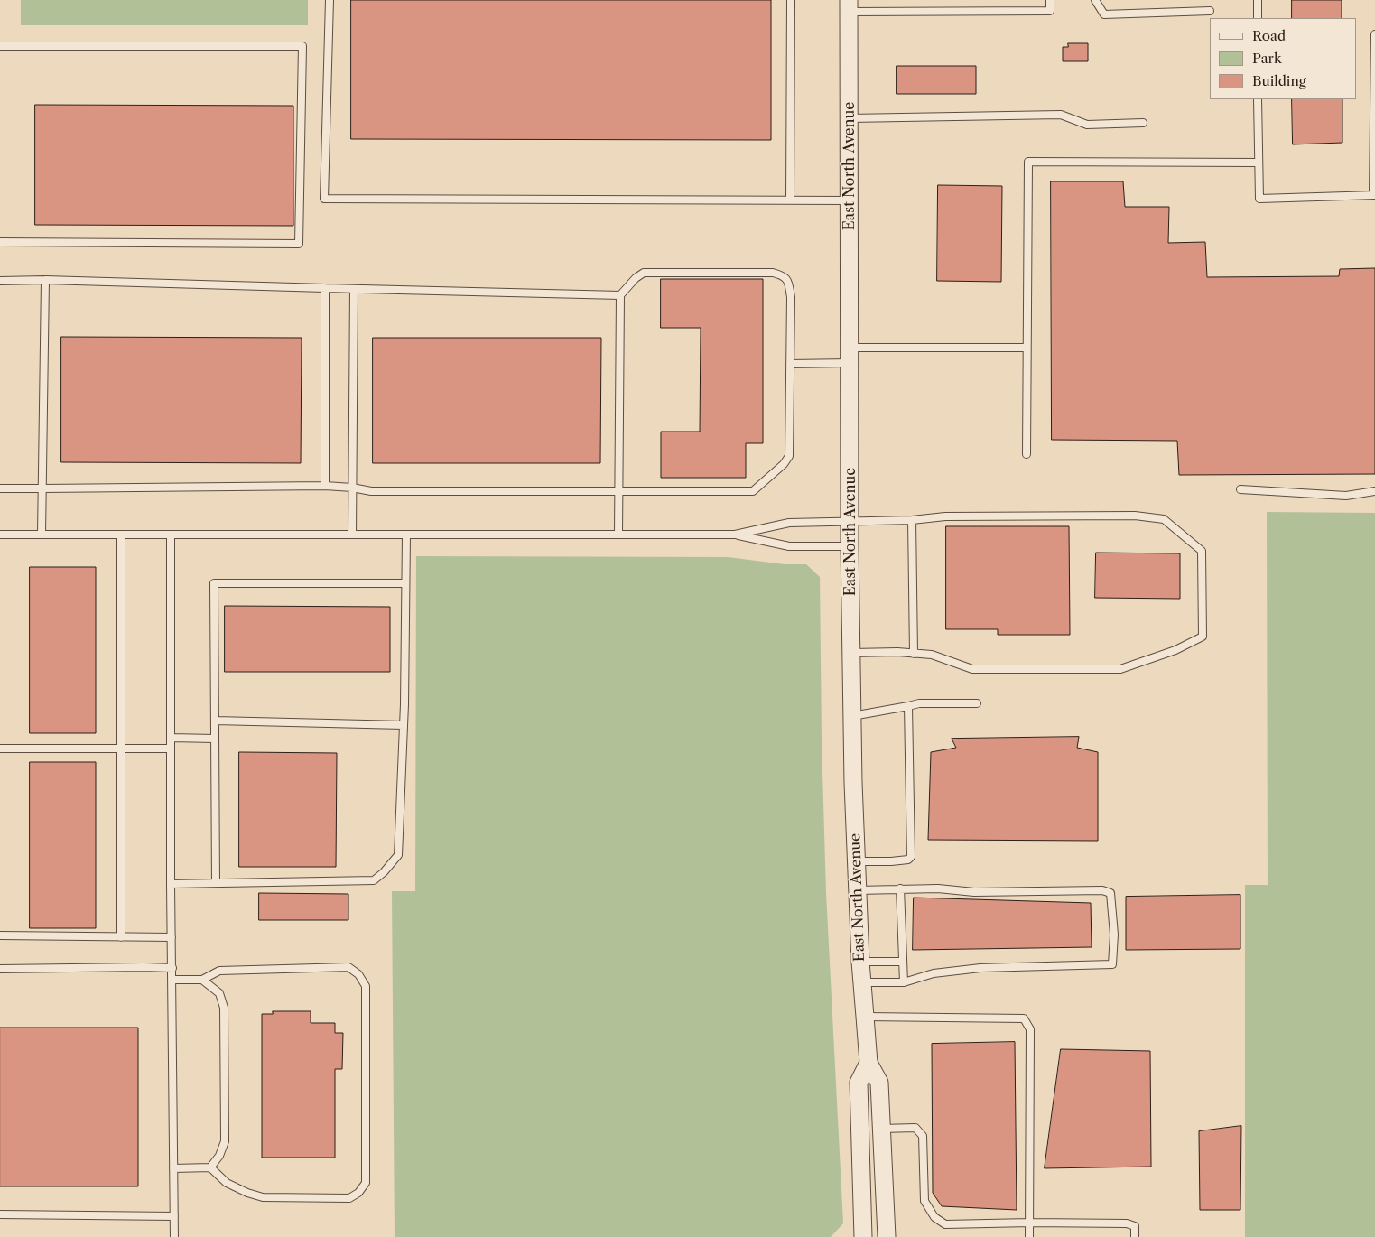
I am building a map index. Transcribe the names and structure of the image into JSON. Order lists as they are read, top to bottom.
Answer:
{
  "streets": {
    "street": ["East North Avenue"]
  },
  "legend": ["Road", "Park", "Building"]
}
